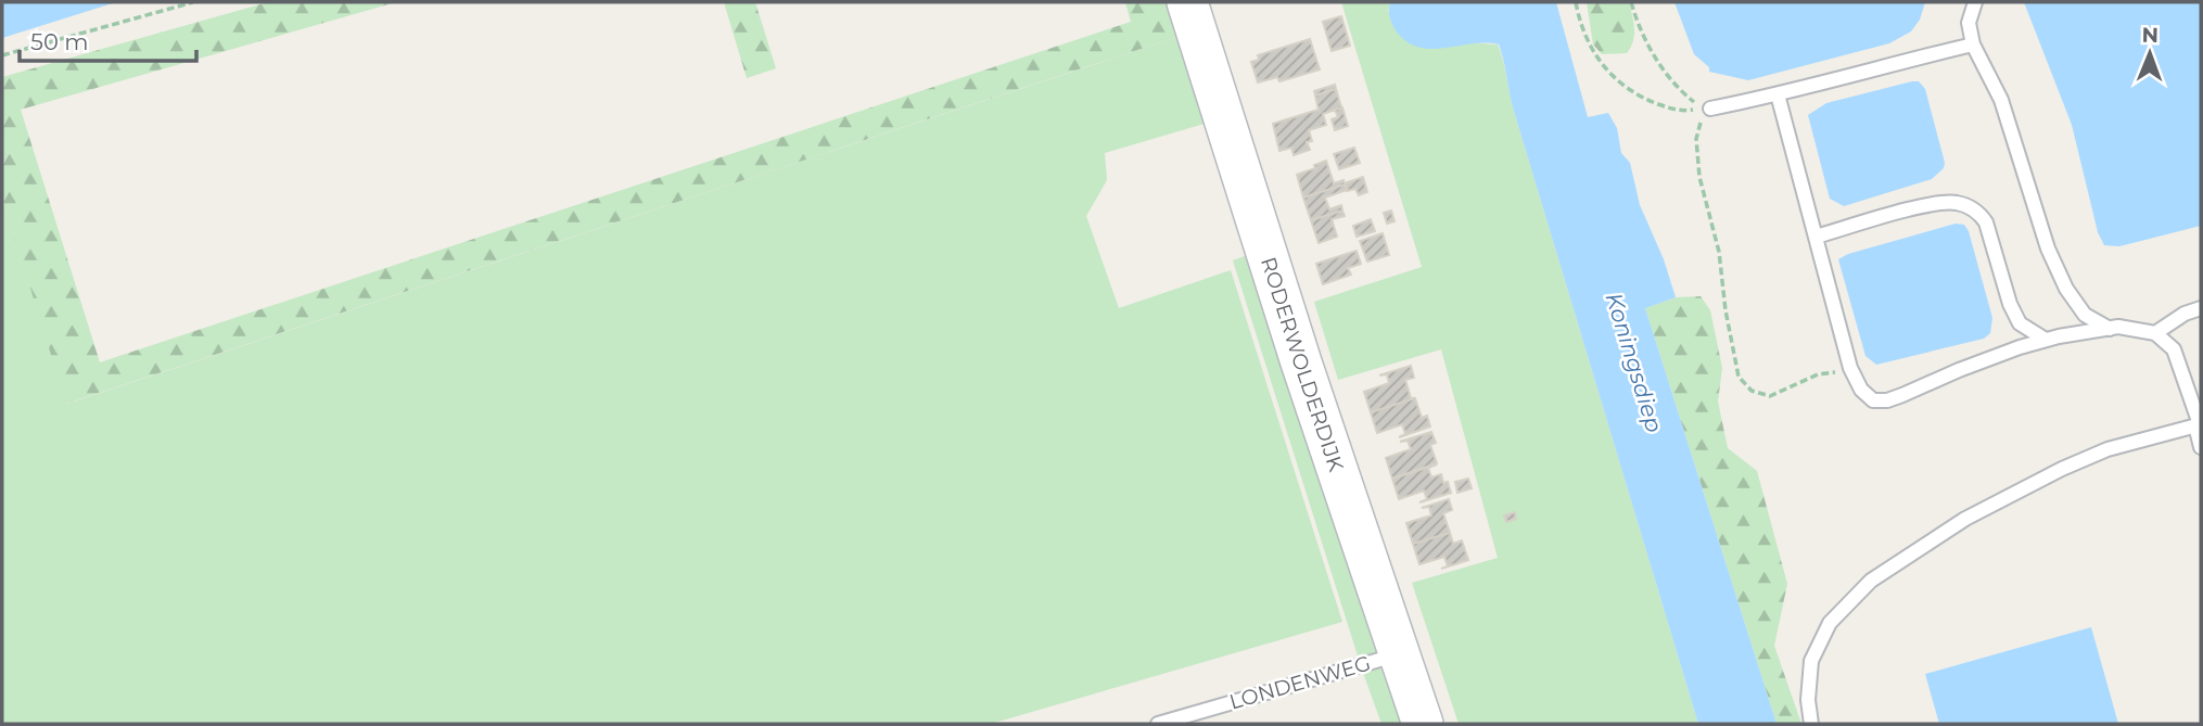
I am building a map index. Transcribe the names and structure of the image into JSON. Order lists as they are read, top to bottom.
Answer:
{
  "streets": {
    "street": ["RODERWOLDERDIJK"],
    "lane": ["LONDENWEG"]
  },
  "crossings": [
    ["RODERWOLDERDIJK", "LONDENWEG"]
  ],
  "water": ["Koningsdiep"],
  "scale_bar": "50 m",
  "north": "top"
}
